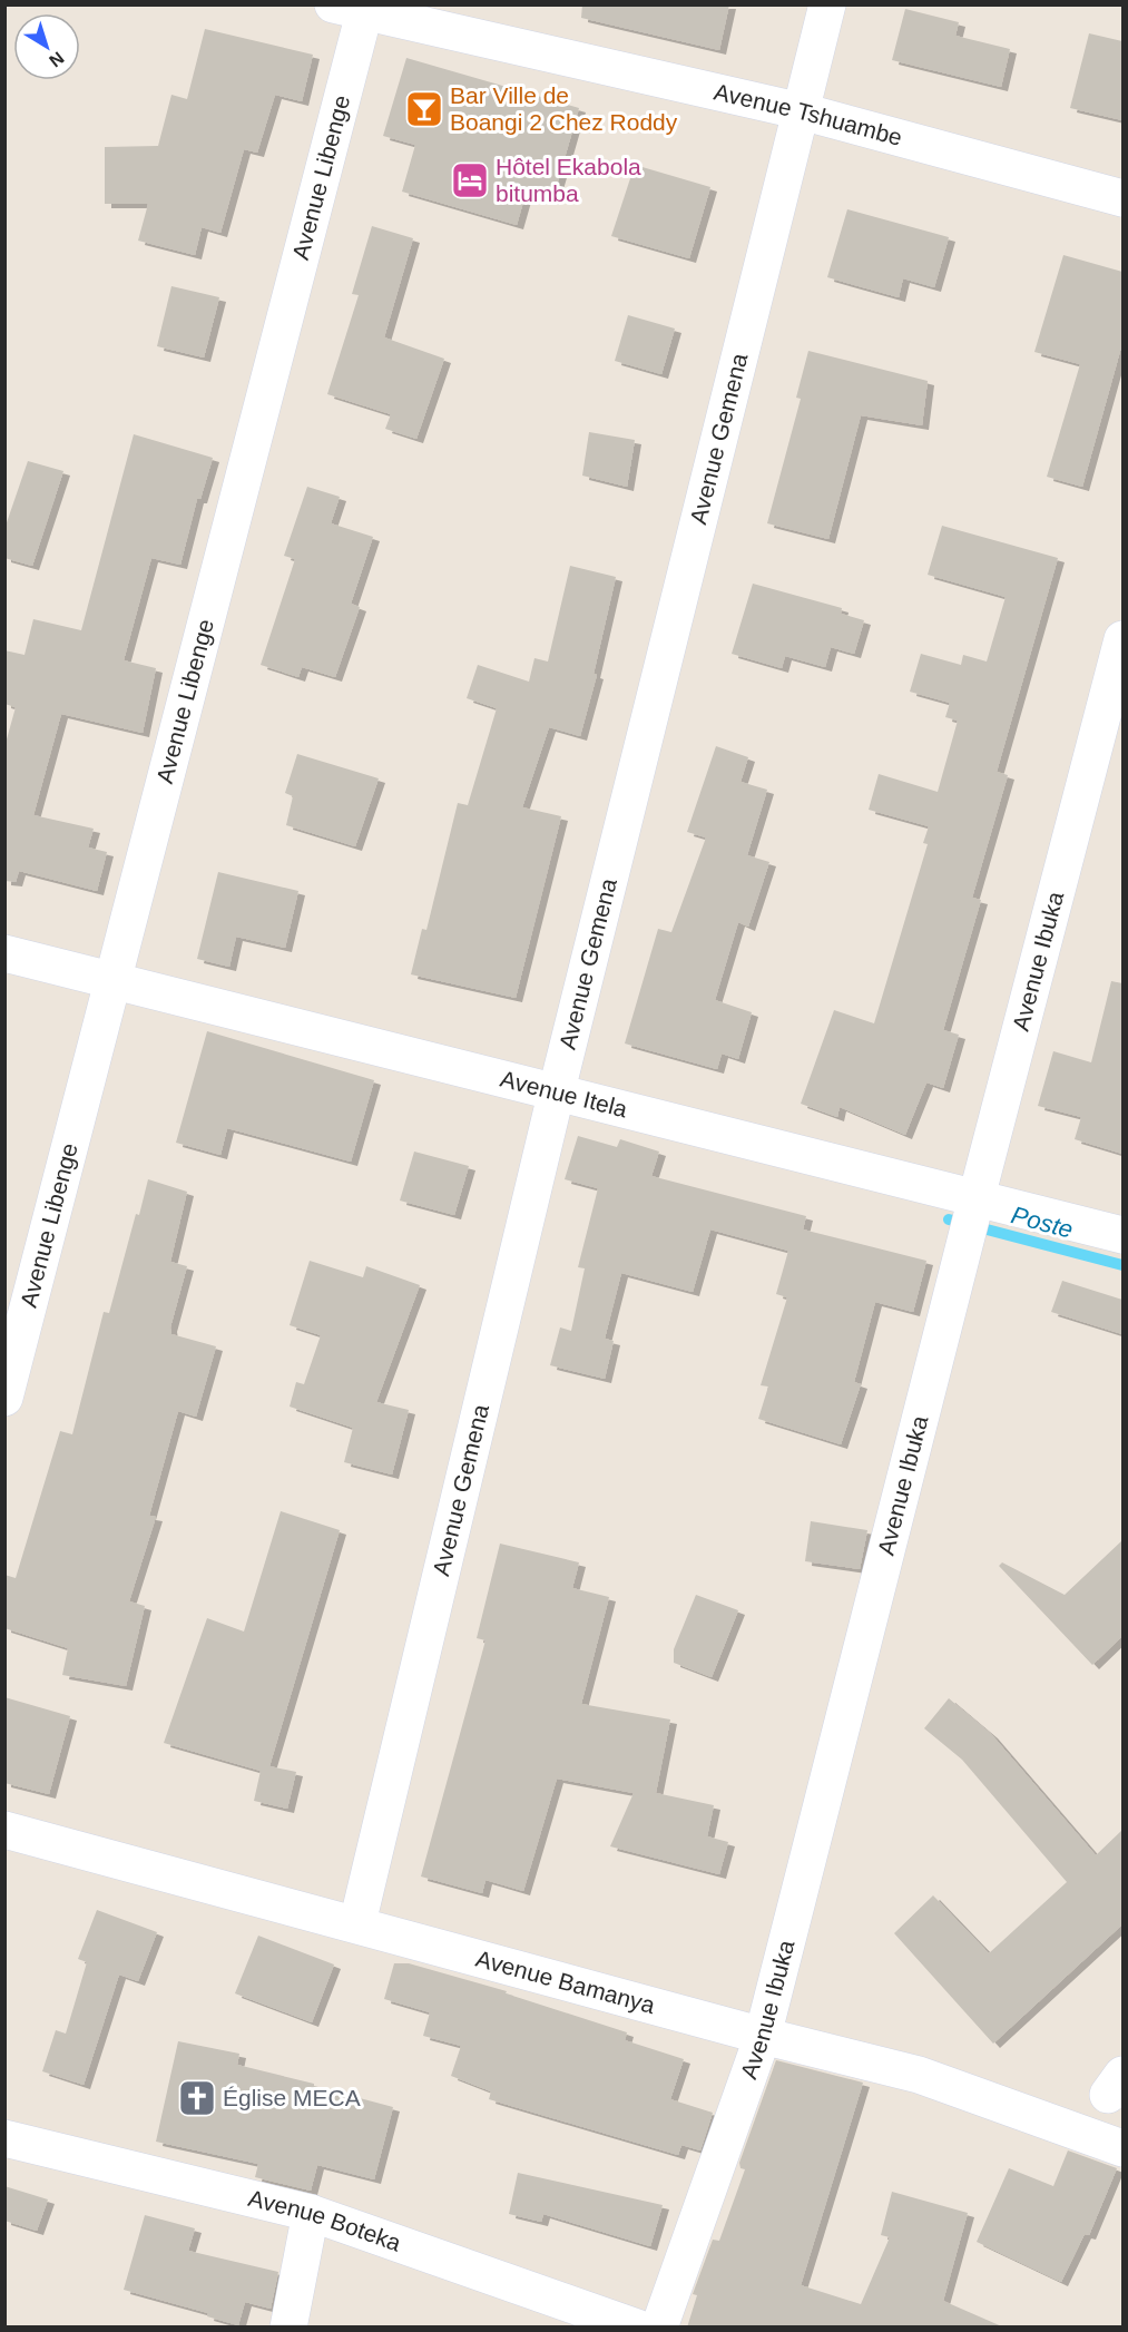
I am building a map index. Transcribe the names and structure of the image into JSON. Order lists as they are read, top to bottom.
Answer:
{
  "streets": {
    "street": [
      "Avenue Tshuambe",
      "Avenue Libenge",
      "Avenue Gemena",
      "Avenue Ibuka",
      "Avenue Itela",
      "Avenue Bamanya",
      "Avenue Boteka"
    ]
  },
  "crossings": [
    ["Avenue Tshuambe", "Avenue Libenge"],
    ["Avenue Tshuambe", "Avenue Gemena"],
    ["Avenue Libenge", "Avenue Itela"],
    ["Avenue Gemena", "Avenue Itela"],
    ["Avenue Gemena", "Avenue Bamanya"],
    ["Avenue Ibuka", "Avenue Itela"],
    ["Avenue Ibuka", "Avenue Bamanya"]
  ],
  "water": ["Poste"],
  "places": {
    "bar": ["Bar Ville de Boangi 2 Chez Roddy"],
    "hotel": ["Hôtel Ekabola bitumba"],
    "church": ["Église MECA"]
  },
  "north": "bottom right"
}
